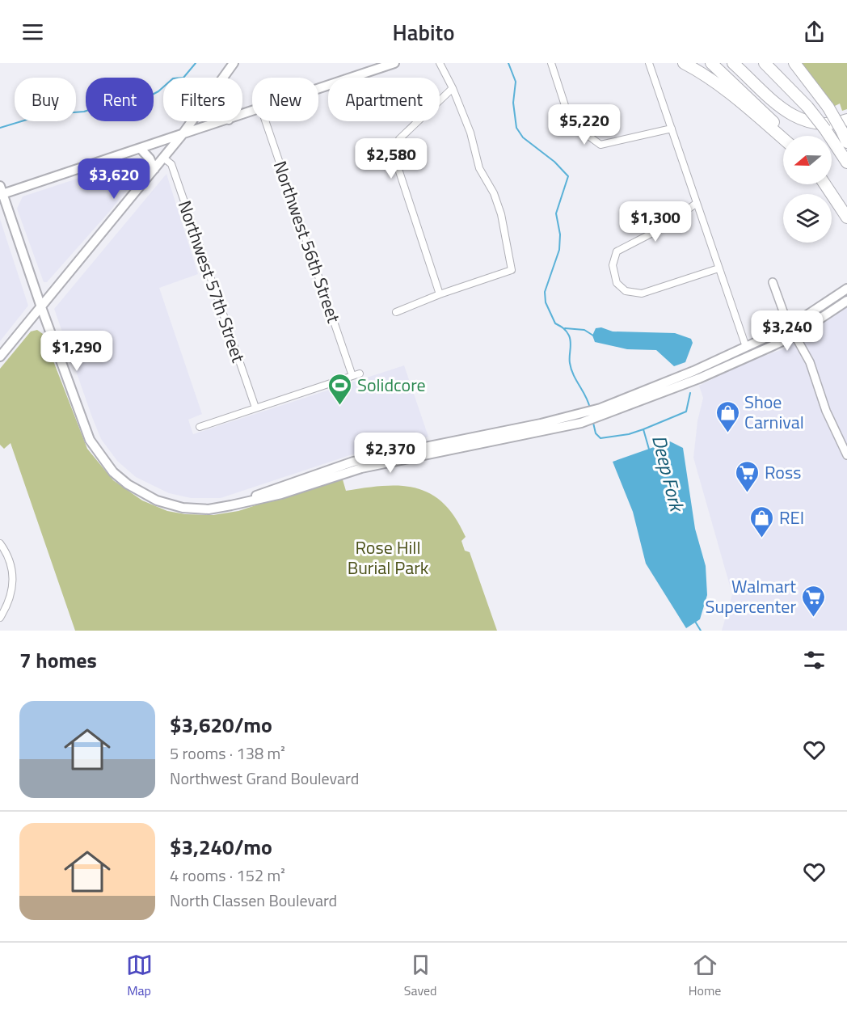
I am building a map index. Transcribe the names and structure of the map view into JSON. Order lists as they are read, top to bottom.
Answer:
{
  "streets": {
    "street": ["Northwest 56th Street", "Northwest 57th Street"]
  },
  "water": ["Deep Fork"],
  "parks": ["Rose Hill Burial Park"],
  "places": {
    "sports": ["Solidcore"],
    "shop": ["Shoe Carnival", "REI"],
    "supermarket": ["Ross", "Walmart Supercenter"]
  },
  "north": "left",
  "page": {
    "header": "Habito",
    "chip": [
      "Buy",
      "Rent",
      "Filters",
      "New",
      "Apartment"
    ],
    "price": [
      "$5,220",
      "$2,580",
      "$3,620",
      "$1,300",
      "$3,240",
      "$1,290",
      "$2,370"
    ],
    "heading": "7 homes",
    "list": [
      {
        "name": "$3,620/mo",
        "note": "5 rooms · 138 m² · Northwest Grand Boulevard"
      },
      {
        "name": "$3,240/mo",
        "note": "4 rooms · 152 m² · North Classen Boulevard"
      }
    ],
    "tabs": ["Map", "Saved", "Home"]
  }
}
